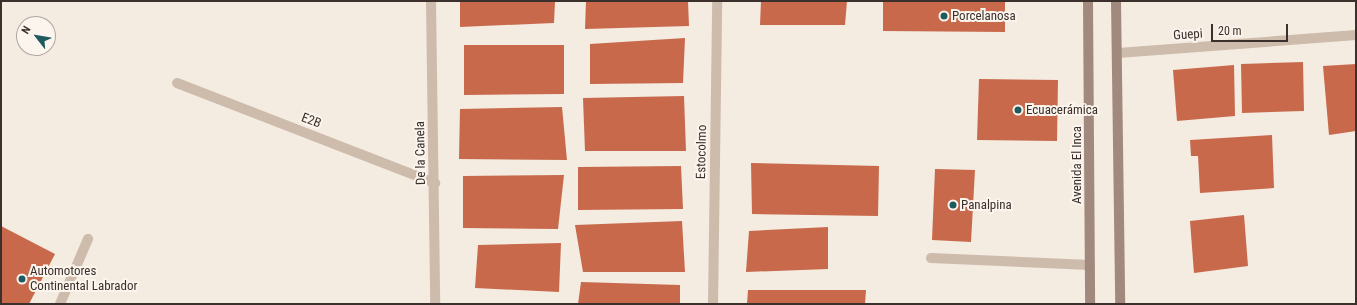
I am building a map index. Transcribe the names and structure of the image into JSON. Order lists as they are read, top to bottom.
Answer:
{
  "streets": {
    "main road": ["Avenida El Inca"],
    "street": [
      "Guepi",
      "E2B",
      "Estocolmo",
      "De la Canela"
    ]
  },
  "crossings": [
    ["E2B", "De la Canela"]
  ],
  "places": [
    "Porcelanosa",
    "Ecuacerámica",
    "Panalpina",
    "Automotores Continental Labrador"
  ],
  "scale_bar": "20 m",
  "north": "top left"
}
